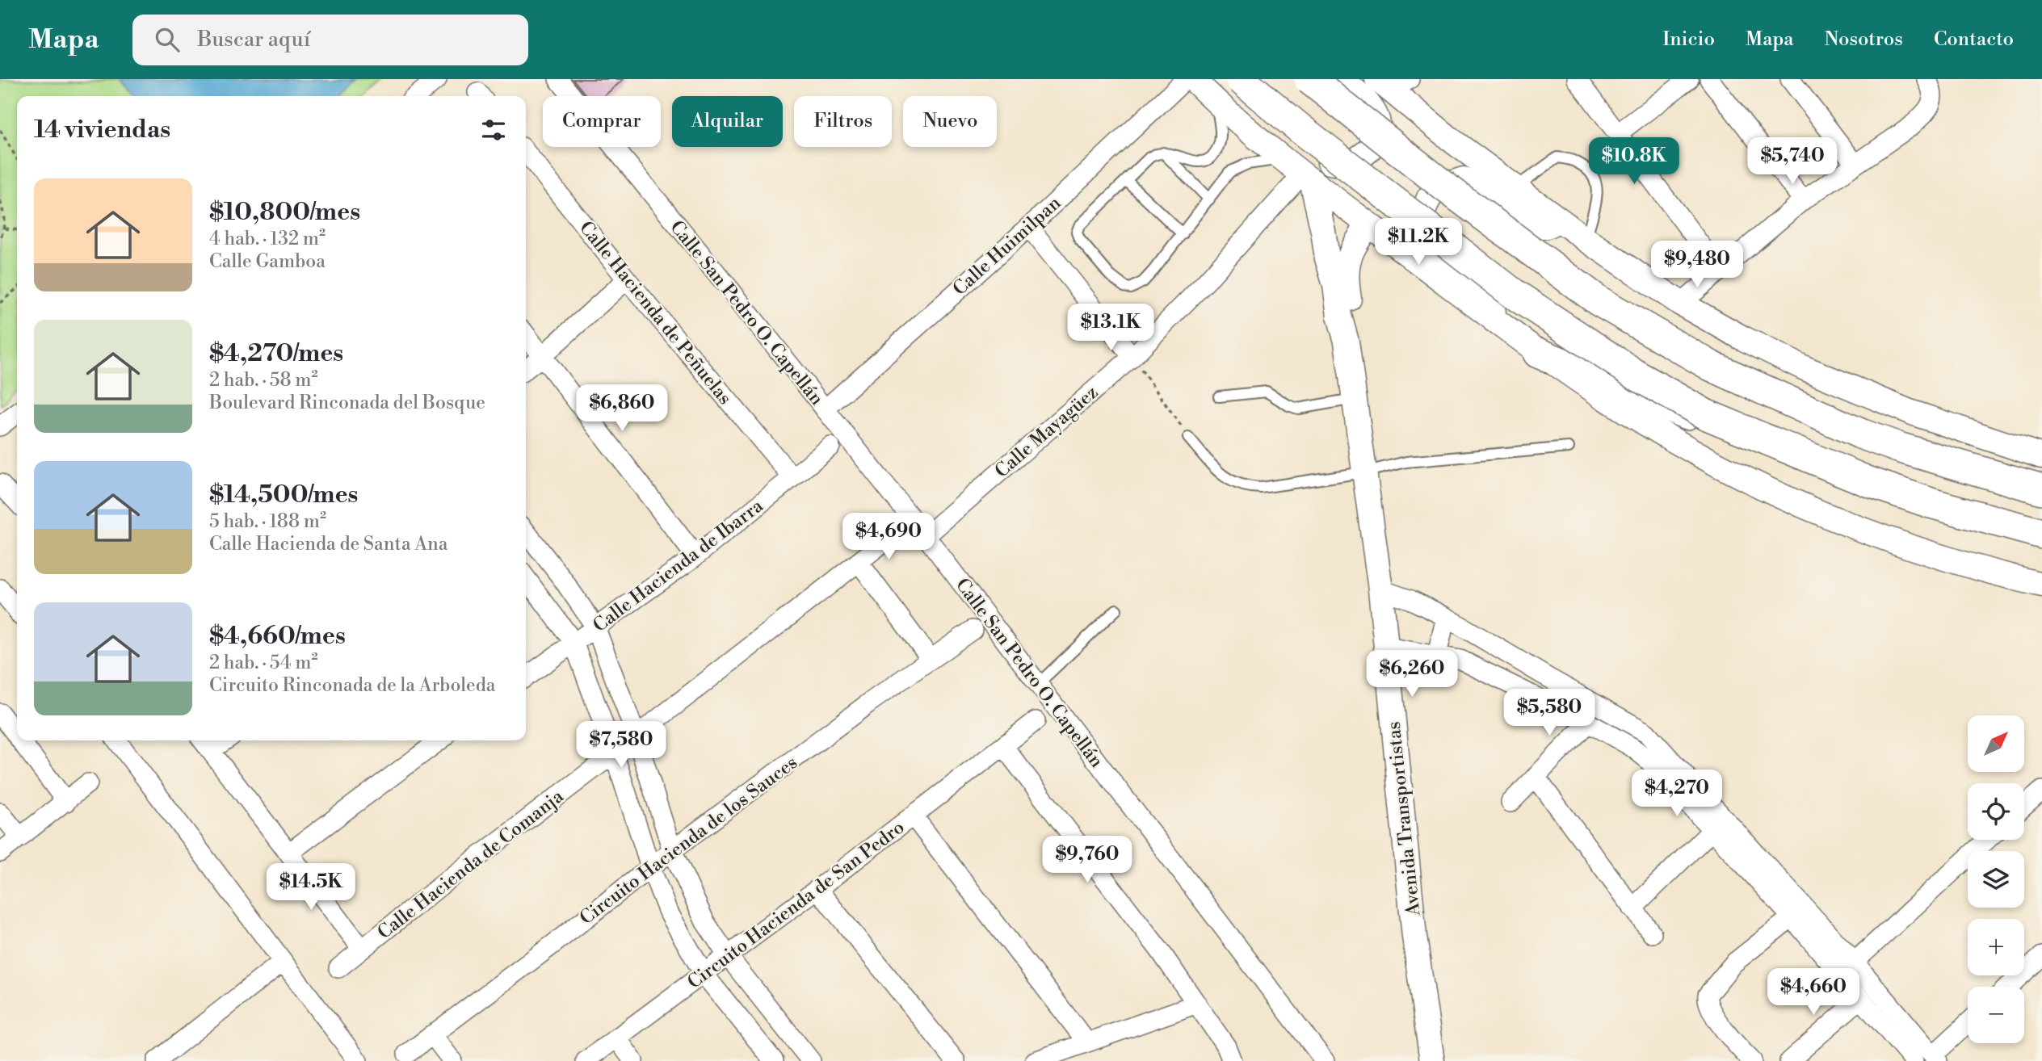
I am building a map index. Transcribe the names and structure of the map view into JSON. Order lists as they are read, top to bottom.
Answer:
{
  "streets": {
    "street": [
      "Calle Huimilpan",
      "Calle Hacienda de Peñuelas",
      "Calle San Pedro O. Capellán",
      "Calle Mayagüez",
      "Calle Hacienda de Ibarra",
      "Avenida Transportistas",
      "Circuito Hacienda de los Sauces",
      "Calle Hacienda de Comanja",
      "Circuito Hacienda de San Pedro"
    ]
  },
  "crossings": [
    ["Calle Huimilpan", "Calle San Pedro O. Capellán"],
    ["Calle Hacienda de Peñuelas", "Calle Hacienda de Ibarra"],
    ["Calle San Pedro O. Capellán", "Calle Mayagüez"],
    ["Calle Mayagüez", "Avenida Transportistas"]
  ],
  "north": "top right",
  "page": {
    "header": "Mapa",
    "search": "Buscar aquí",
    "nav": [
      "Inicio",
      "Mapa",
      "Nosotros",
      "Contacto"
    ],
    "chip": [
      "Comprar",
      "Alquilar",
      "Filtros",
      "Nuevo"
    ],
    "heading": "14 viviendas",
    "price": [
      "$10.8K",
      "$5,740",
      "$11.2K",
      "$9,480",
      "$13.1K",
      "$6,860",
      "$4,690",
      "$6,260",
      "$5,580",
      "$7,580",
      "$4,270",
      "$9,760",
      "$14.5K",
      "$4,660"
    ],
    "list": [
      {
        "name": "$10,800/mes",
        "note": "4 hab. · 132 m² · Calle Gamboa"
      },
      {
        "name": "$4,270/mes",
        "note": "2 hab. · 58 m² · Boulevard Rinconada del Bosque"
      },
      {
        "name": "$14,500/mes",
        "note": "5 hab. · 188 m² · Calle Hacienda de Santa Ana"
      },
      {
        "name": "$4,660/mes",
        "note": "2 hab. · 54 m² · Circuito Rinconada de la Arboleda"
      }
    ],
    "map_buttons": ["+", "−"]
  }
}
